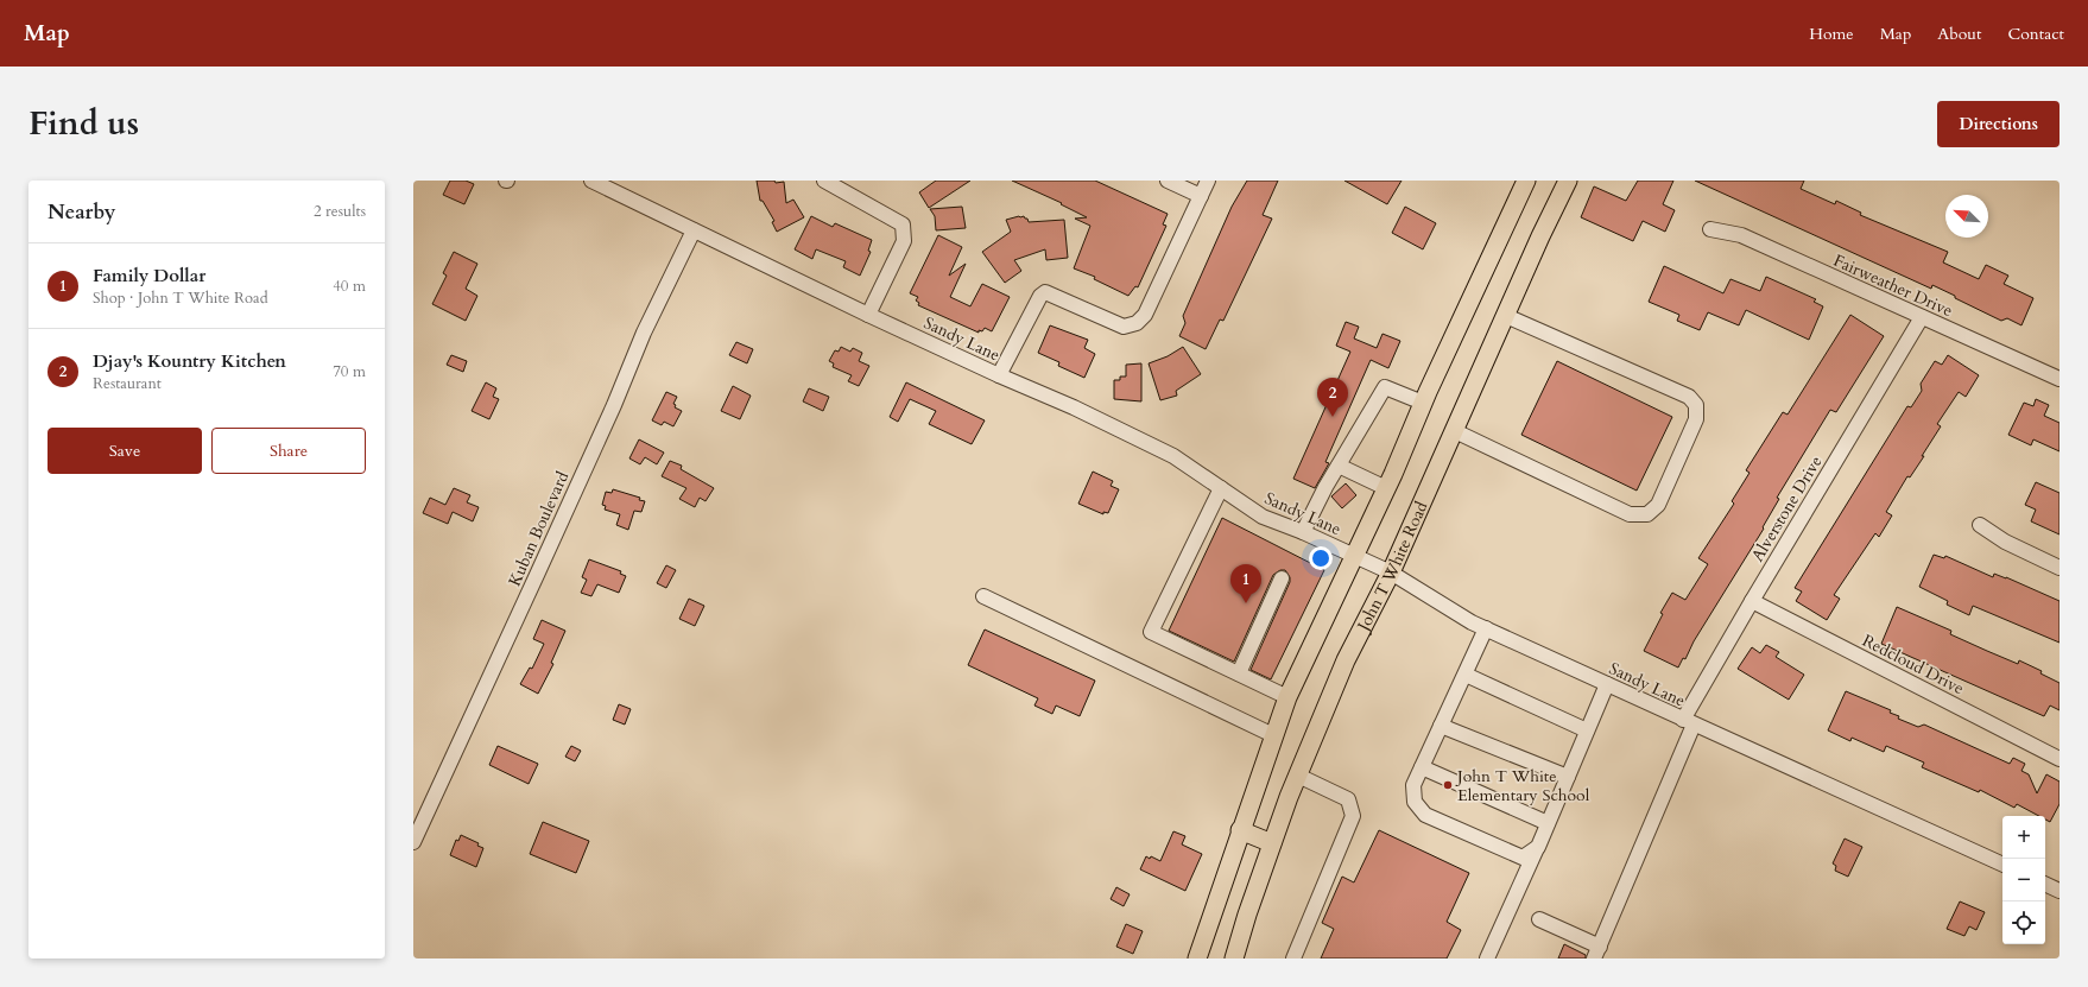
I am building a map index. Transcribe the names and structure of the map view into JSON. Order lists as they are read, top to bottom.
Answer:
{
  "streets": {
    "main road": ["John T White Road"],
    "street": [
      "Fairweather Drive",
      "Sandy Lane",
      "Alverstone Drive",
      "Kuban Boulevard",
      "Redcloud Drive"
    ]
  },
  "crossings": [
    ["Fairweather Drive", "Alverstone Drive"],
    ["Sandy Lane", "Alverstone Drive"],
    ["Sandy Lane", "Kuban Boulevard"],
    ["Sandy Lane", "John T White Road"],
    ["Alverstone Drive", "Redcloud Drive"]
  ],
  "places": ["John T White Elementary School"],
  "north": "top left",
  "page": {
    "header": "Map",
    "nav": [
      "Home",
      "Map",
      "About",
      "Contact"
    ],
    "title": "Find us",
    "buttons": [
      "Directions",
      ["Save", "Share"]
    ],
    "heading": ["Nearby", "2 results"],
    "list": [
      {
        "mark": "1",
        "name": "Family Dollar",
        "note": "Shop · John T White Road",
        "value": "40 m"
      },
      {
        "mark": "2",
        "name": "Djay's Kountry Kitchen",
        "note": "Restaurant",
        "value": "70 m"
      }
    ],
    "pins": ["2", "1"],
    "map_buttons": ["+", "−"]
  }
}
